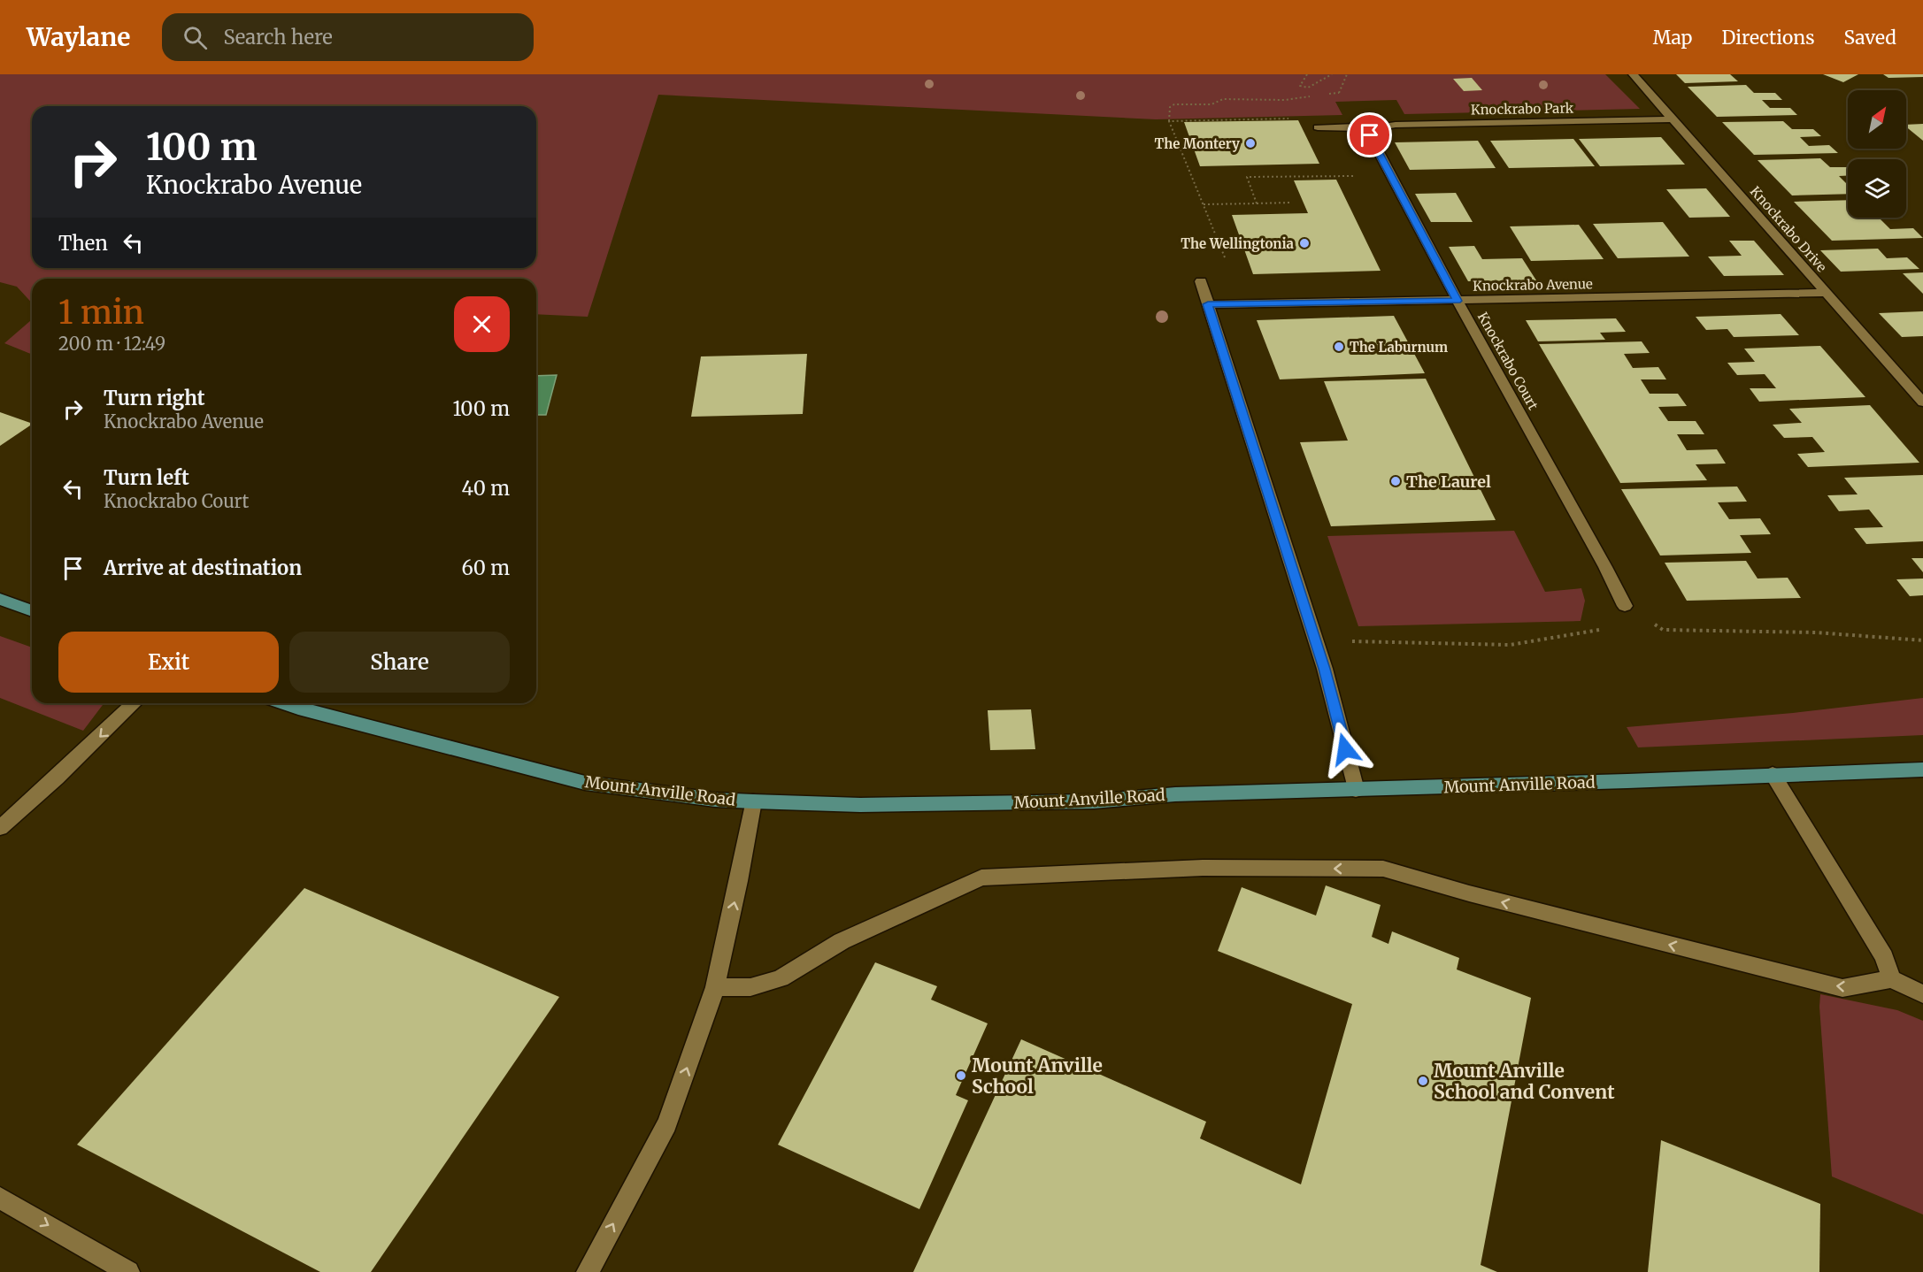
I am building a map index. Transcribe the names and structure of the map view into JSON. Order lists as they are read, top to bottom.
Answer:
{
  "streets": {
    "main road": ["Mount Anville Road"],
    "street": [
      "Knockrabo Park",
      "Knockrabo Drive",
      "Knockrabo Avenue",
      "Knockrabo Court"
    ]
  },
  "crossings": [
    ["Knockrabo Park", "Knockrabo Drive"],
    ["Knockrabo Park", "Knockrabo Court"],
    ["Knockrabo Drive", "Knockrabo Avenue"],
    ["Knockrabo Avenue", "Knockrabo Court"]
  ],
  "places": [
    "The Montery",
    "The Wellingtonia",
    "The Laburnum",
    "The Laurel",
    "Mount Anville School",
    "Mount Anville School and Convent"
  ],
  "north": "top right",
  "page": {
    "header": "Waylane",
    "search": "Search here",
    "nav": ["Map", "Directions", "Saved"],
    "turn": ["100 m", "Knockrabo Avenue"],
    "then": "Then",
    "heading": ["1 min", "200 m · 12:49"],
    "list": [
      {
        "name": "Turn right",
        "note": "Knockrabo Avenue",
        "value": "100 m"
      },
      {
        "name": "Turn left",
        "note": "Knockrabo Court",
        "value": "40 m"
      },
      {
        "name": "Arrive at destination",
        "value": "60 m"
      }
    ],
    "buttons": ["Exit", "Share"]
  }
}
